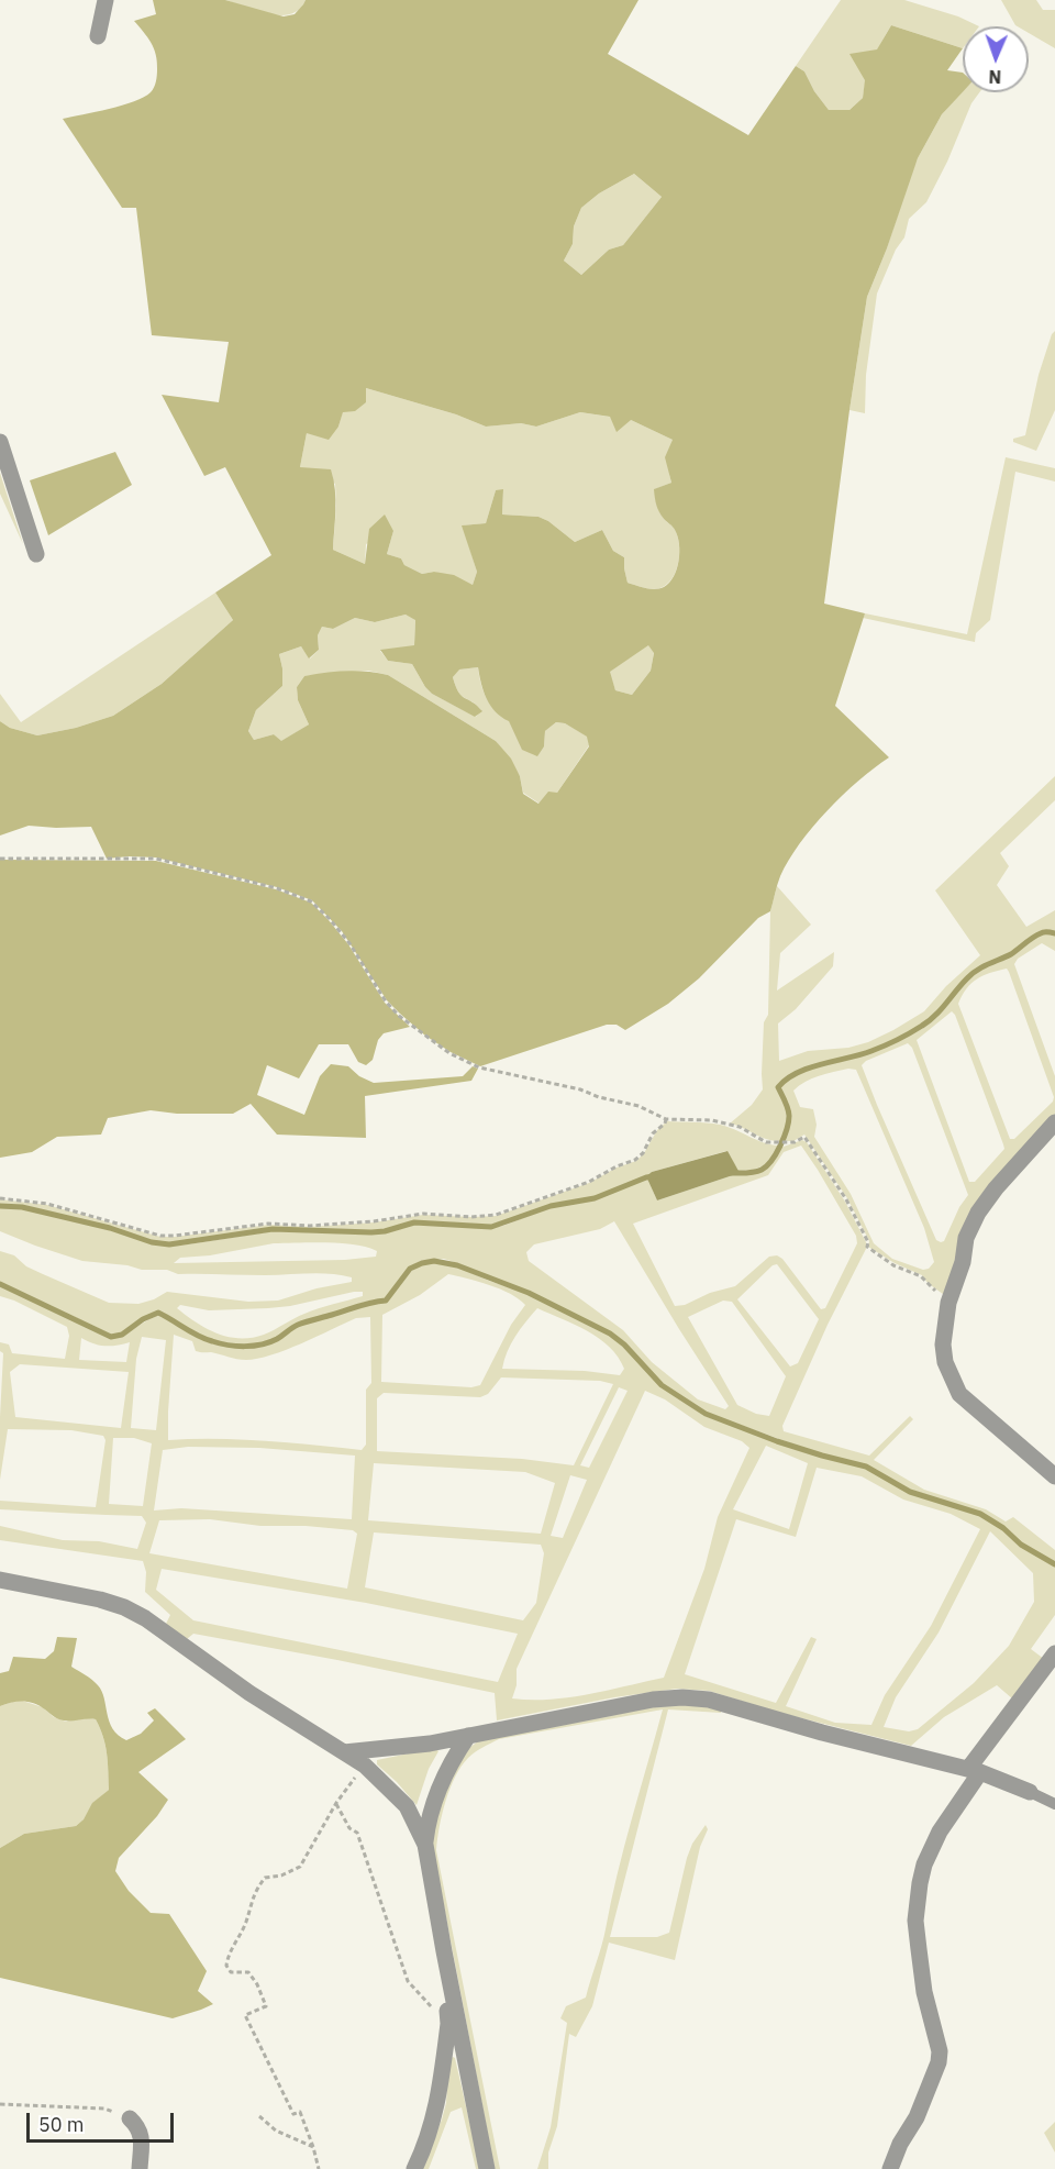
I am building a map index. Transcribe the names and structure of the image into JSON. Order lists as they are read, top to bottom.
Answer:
{
  "scale_bar": "50 m",
  "north": "bottom"
}
